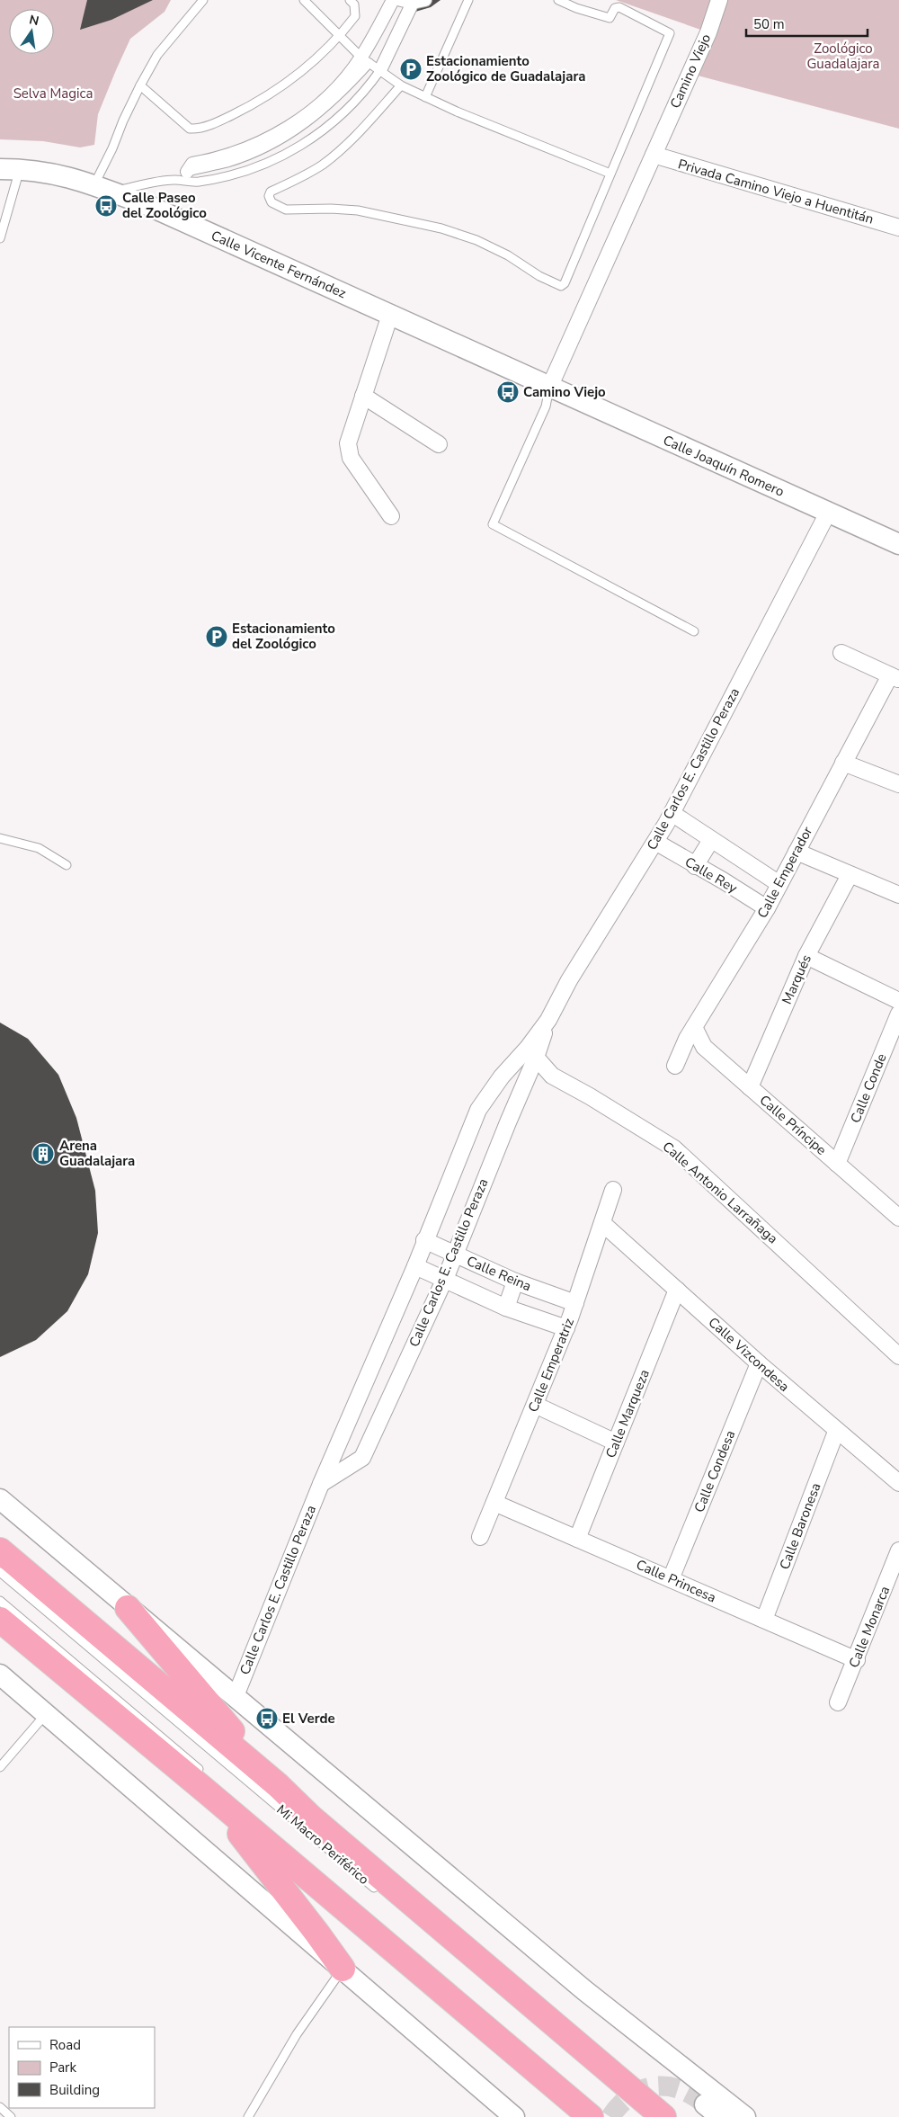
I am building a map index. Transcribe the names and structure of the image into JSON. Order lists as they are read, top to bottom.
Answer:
{
  "streets": {
    "street": [
      "Camino Viejo",
      "Privada Camino Viejo a Huentitán",
      "Calle Vicente Fernández",
      "Calle Joaquín Romero",
      "Calle Carlos E. Castillo Peraza",
      "Calle Emperador",
      "Calle Rey",
      "Marqués",
      "Calle Conde",
      "Calle Príncipe",
      "Calle Antonio Larrañaga",
      "Calle Reina",
      "Calle Vizcondesa",
      "Calle Emperatriz",
      "Calle Marqueza",
      "Calle Condesa",
      "Calle Baronesa",
      "Calle Princesa",
      "Calle Monarca"
    ],
    "lane": ["Mi Macro Periférico"]
  },
  "crossings": [
    ["Camino Viejo", "Privada Camino Viejo a Huentitán"],
    ["Camino Viejo", "Calle Vicente Fernández"],
    ["Camino Viejo", "Calle Joaquín Romero"],
    ["Calle Vicente Fernández", "Calle Joaquín Romero"],
    ["Calle Joaquín Romero", "Calle Carlos E. Castillo Peraza"],
    ["Calle Carlos E. Castillo Peraza", "Calle Rey"],
    ["Calle Carlos E. Castillo Peraza", "Calle Antonio Larrañaga"],
    ["Calle Carlos E. Castillo Peraza", "Calle Reina"],
    ["Calle Emperador", "Calle Rey"],
    ["Calle Emperador", "Calle Príncipe"],
    ["Marqués", "Calle Príncipe"],
    ["Calle Conde", "Calle Príncipe"],
    ["Calle Reina", "Calle Emperatriz"],
    ["Calle Vizcondesa", "Calle Emperatriz"],
    ["Calle Vizcondesa", "Calle Marqueza"],
    ["Calle Vizcondesa", "Calle Condesa"],
    ["Calle Vizcondesa", "Calle Baronesa"],
    ["Calle Emperatriz", "Calle Princesa"],
    ["Calle Marqueza", "Calle Princesa"],
    ["Calle Condesa", "Calle Princesa"],
    ["Calle Baronesa", "Calle Princesa"],
    ["Calle Princesa", "Calle Monarca"]
  ],
  "parks": ["Zoológico Guadalajara", "Selva Magica"],
  "places": {
    "parking": ["Estacionamiento Zoológico de Guadalajara", "Estacionamiento del Zoológico"],
    "bus stop": ["Calle Paseo del Zoológico", "Camino Viejo", "El Verde"],
    "building": ["Arena Guadalajara"]
  },
  "legend": ["Road", "Park", "Building"],
  "scale_bar": "50 m",
  "north": "top"
}
